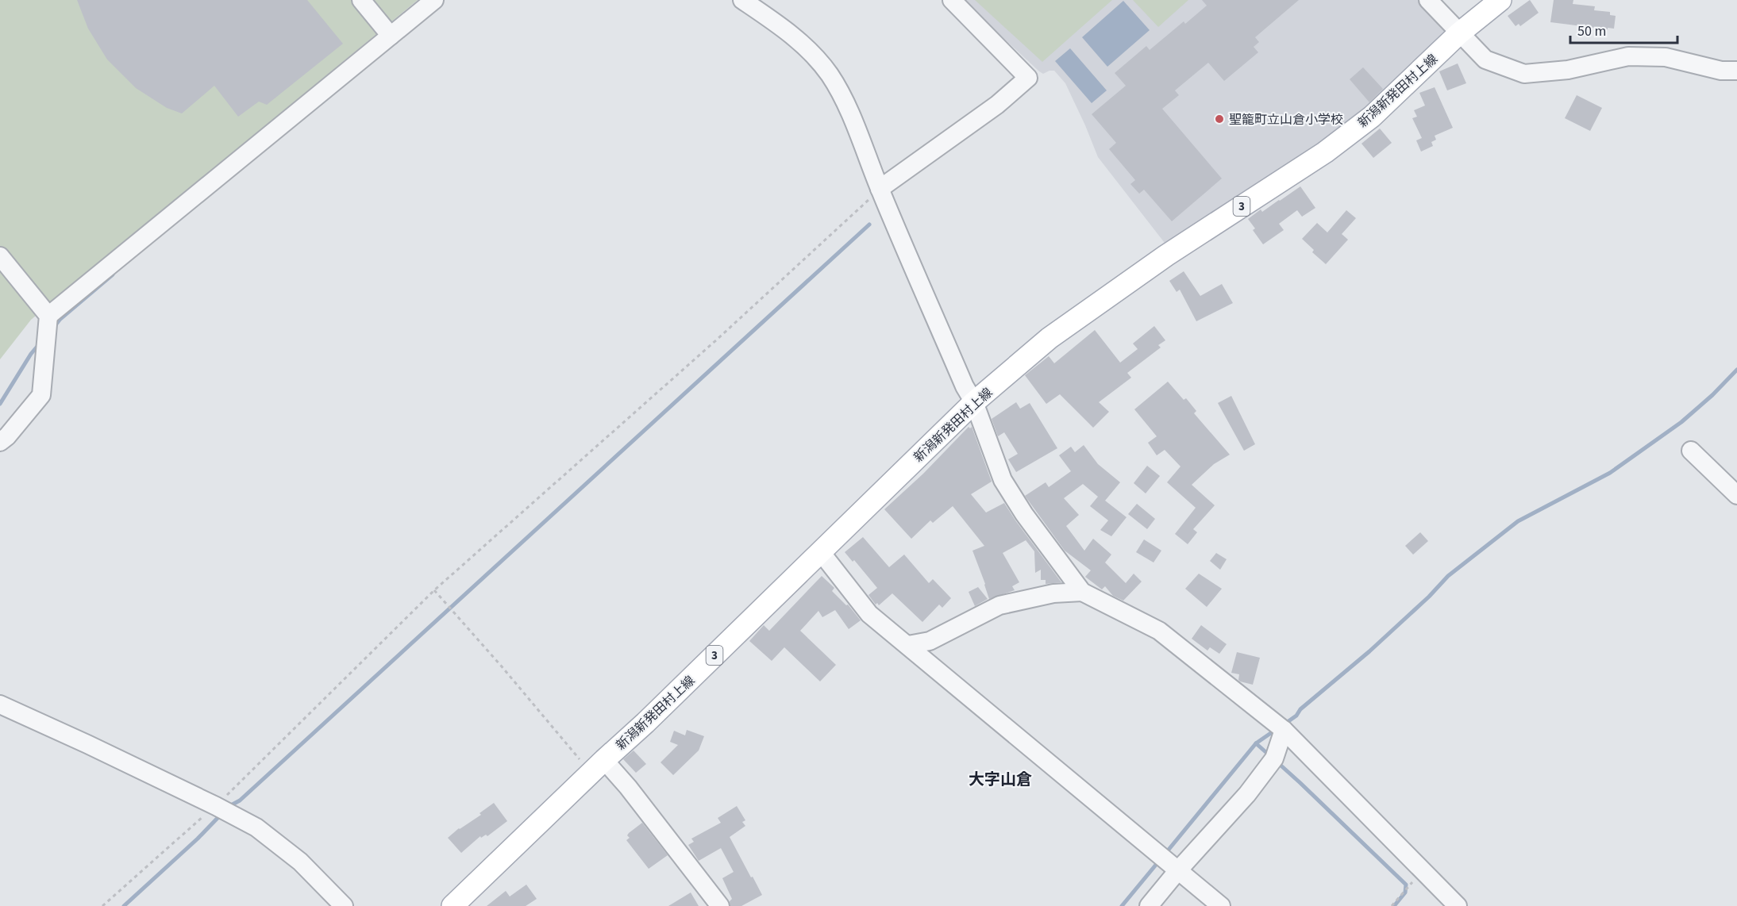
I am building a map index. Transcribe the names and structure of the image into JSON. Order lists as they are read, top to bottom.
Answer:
{
  "streets": {
    "main road": ["新潟新発田村上線", "3"]
  },
  "districts": ["大字山倉"],
  "places": ["聖籠町立山倉小学校"],
  "scale_bar": "50 m"
}
